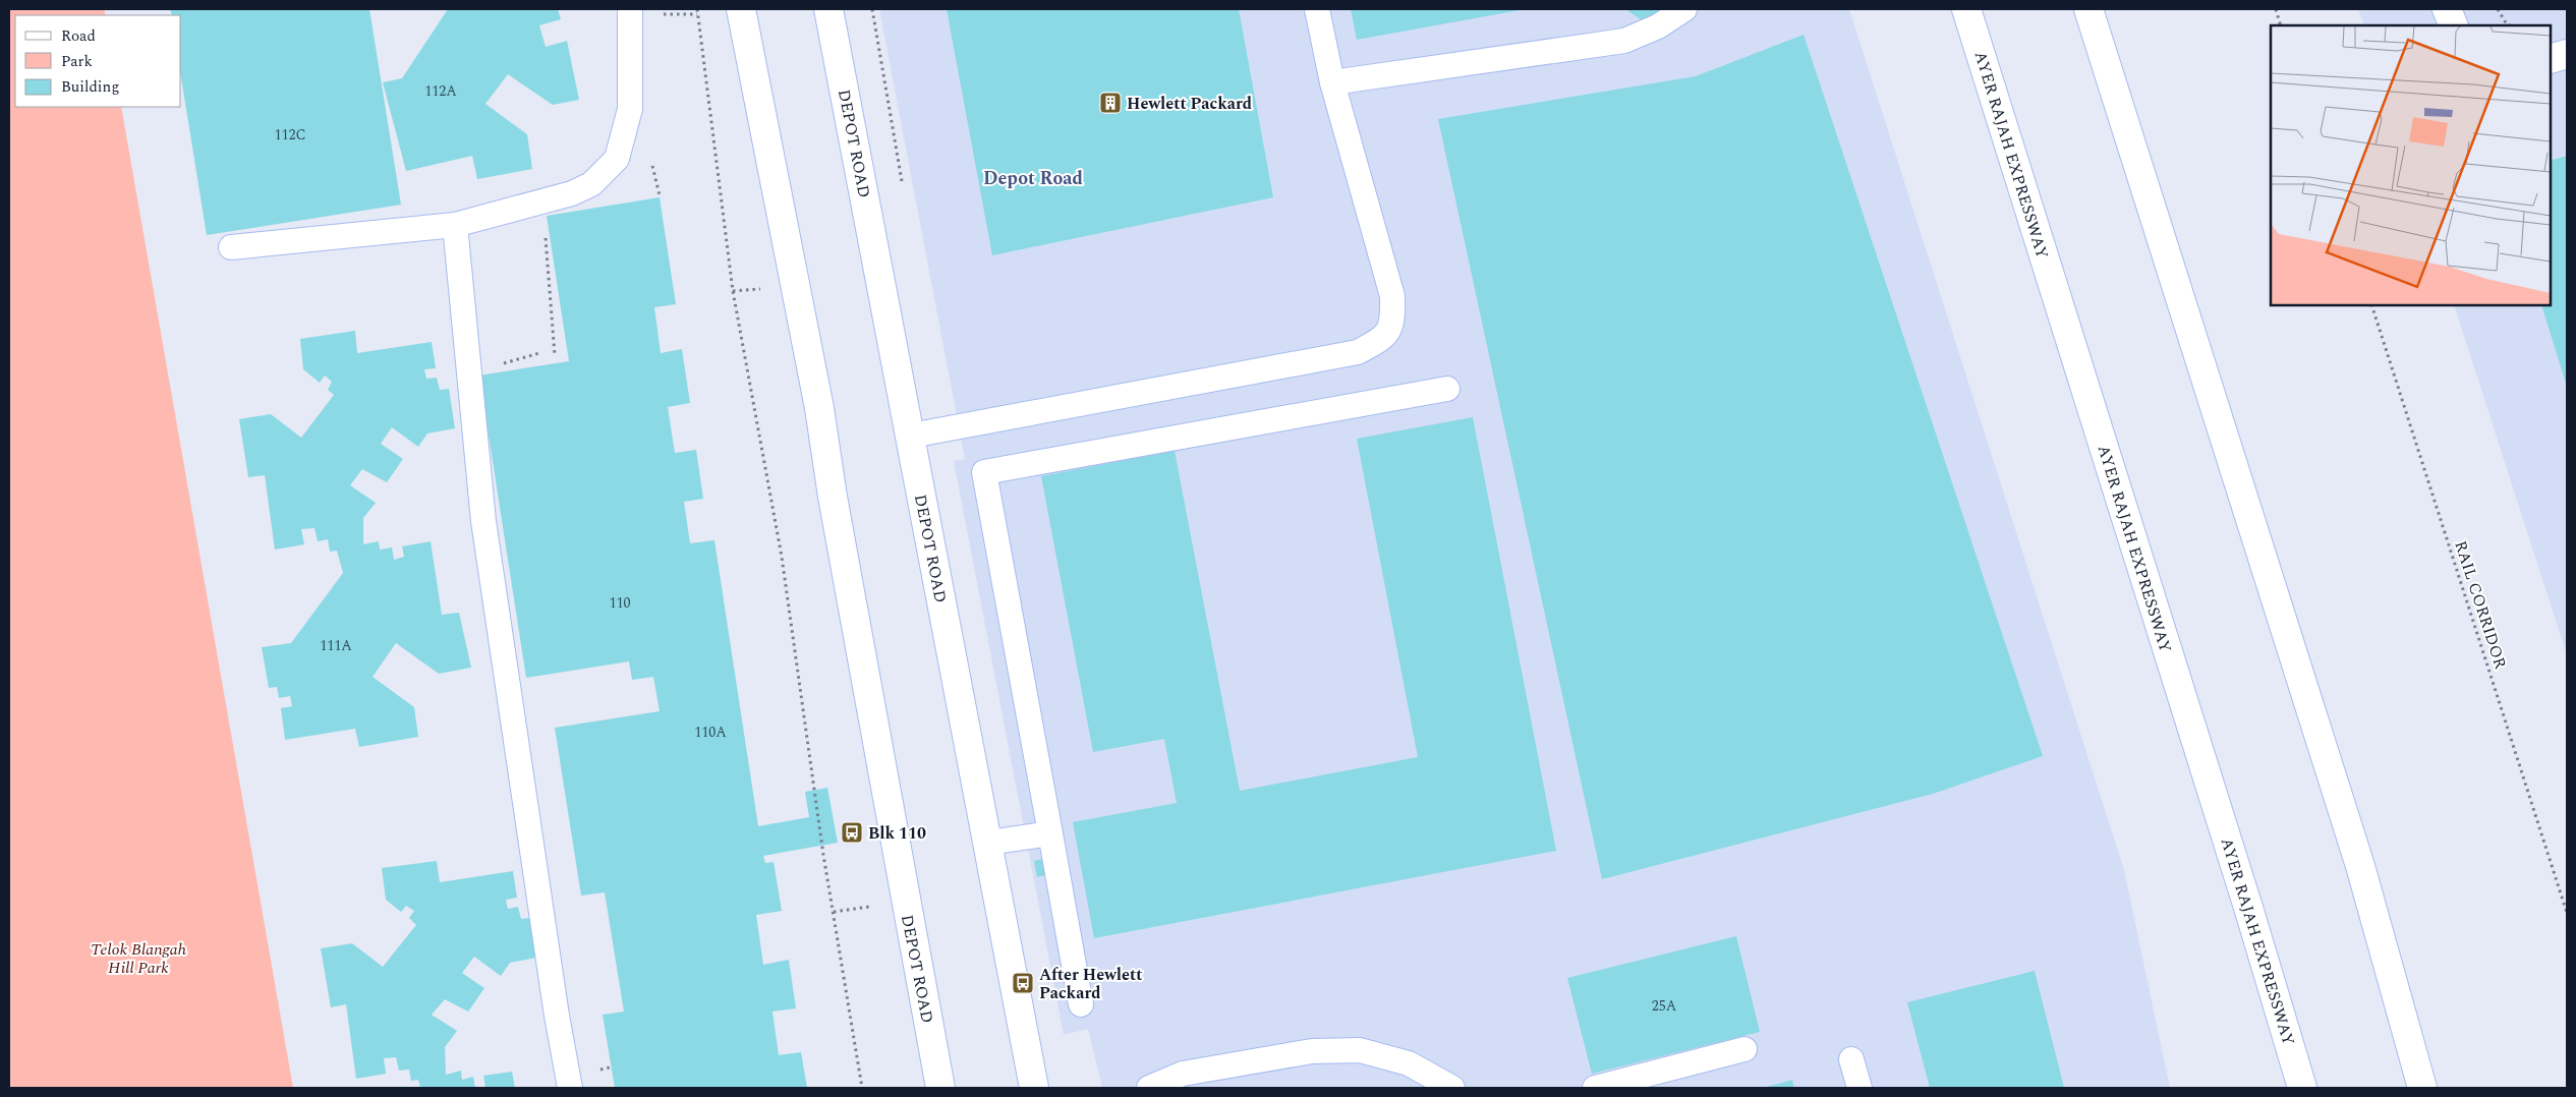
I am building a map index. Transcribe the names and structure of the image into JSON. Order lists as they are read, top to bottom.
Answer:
{
  "streets": {
    "main road": ["DEPOT ROAD", "AYER RAJAH EXPRESSWAY"],
    "path": ["RAIL CORRIDOR"]
  },
  "districts": ["Depot Road"],
  "parks": ["Telok Blangah Hill Park"],
  "places": {
    "building": ["Hewlett Packard"],
    "bus stop": ["Blk 110", "After Hewlett Packard"]
  },
  "house_numbers": [
    "112A",
    "112C",
    "110",
    "111A",
    "110A",
    "25A"
  ],
  "legend": ["Road", "Park", "Building"]
}
